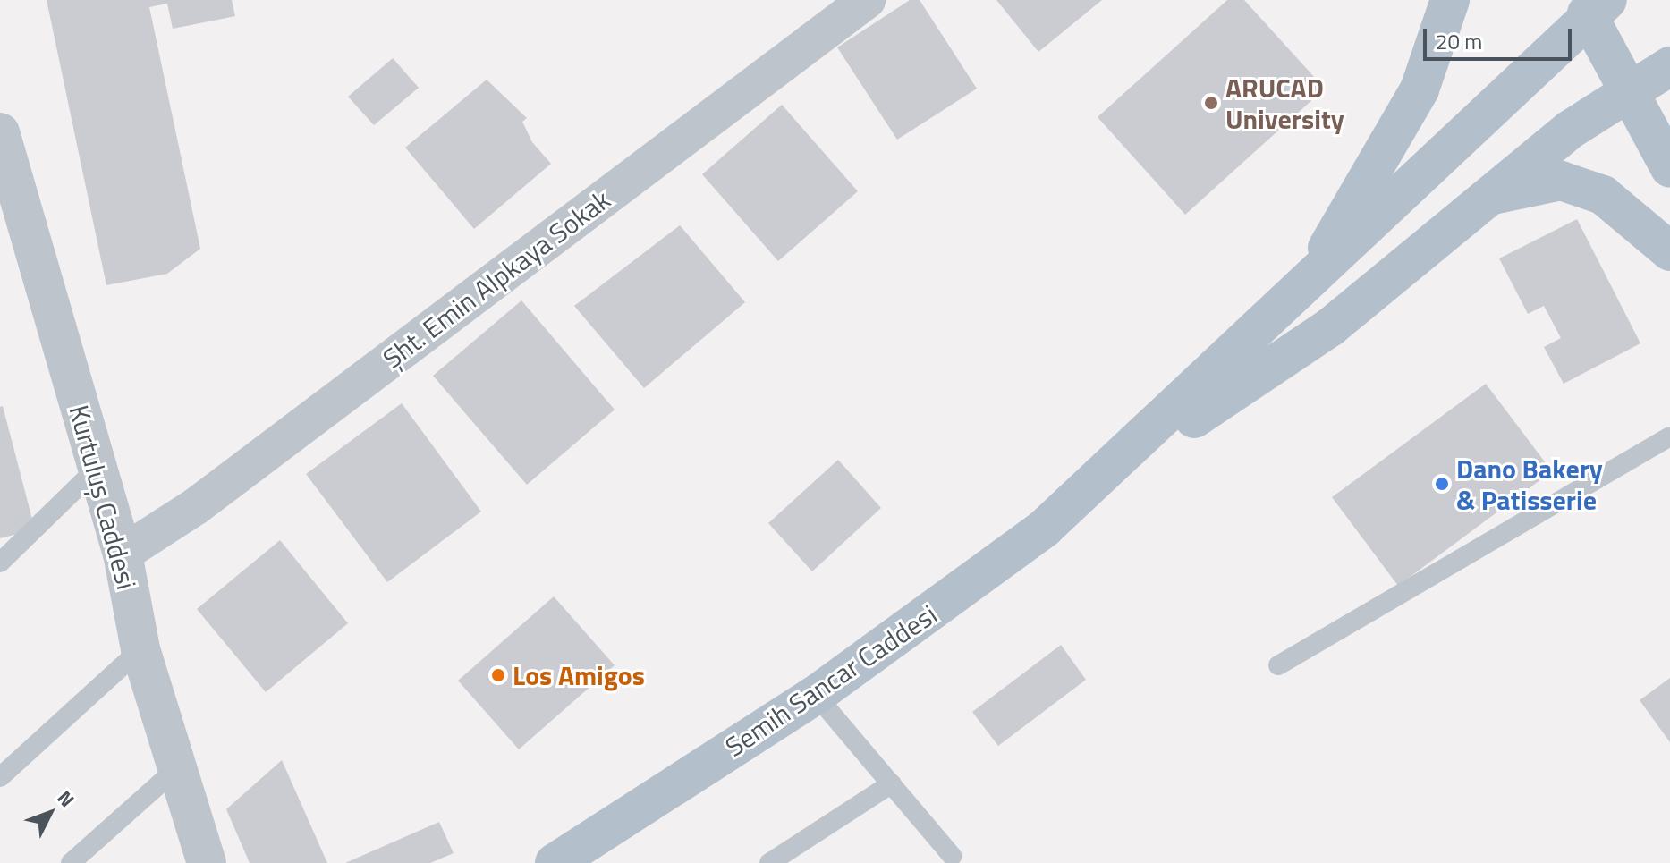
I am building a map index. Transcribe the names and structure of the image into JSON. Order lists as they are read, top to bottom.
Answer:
{
  "streets": {
    "main road": ["Semih Sancar Caddesi"],
    "street": ["Şht. Emin Alpkaya Sokak", "Kurtuluş Caddesi"]
  },
  "crossings": [
    ["Şht. Emin Alpkaya Sokak", "Kurtuluş Caddesi"]
  ],
  "places": ["ARUCAD University", "Dano Bakery & Patisserie", "Los Amigos"],
  "scale_bar": "20 m",
  "north": "top right"
}
